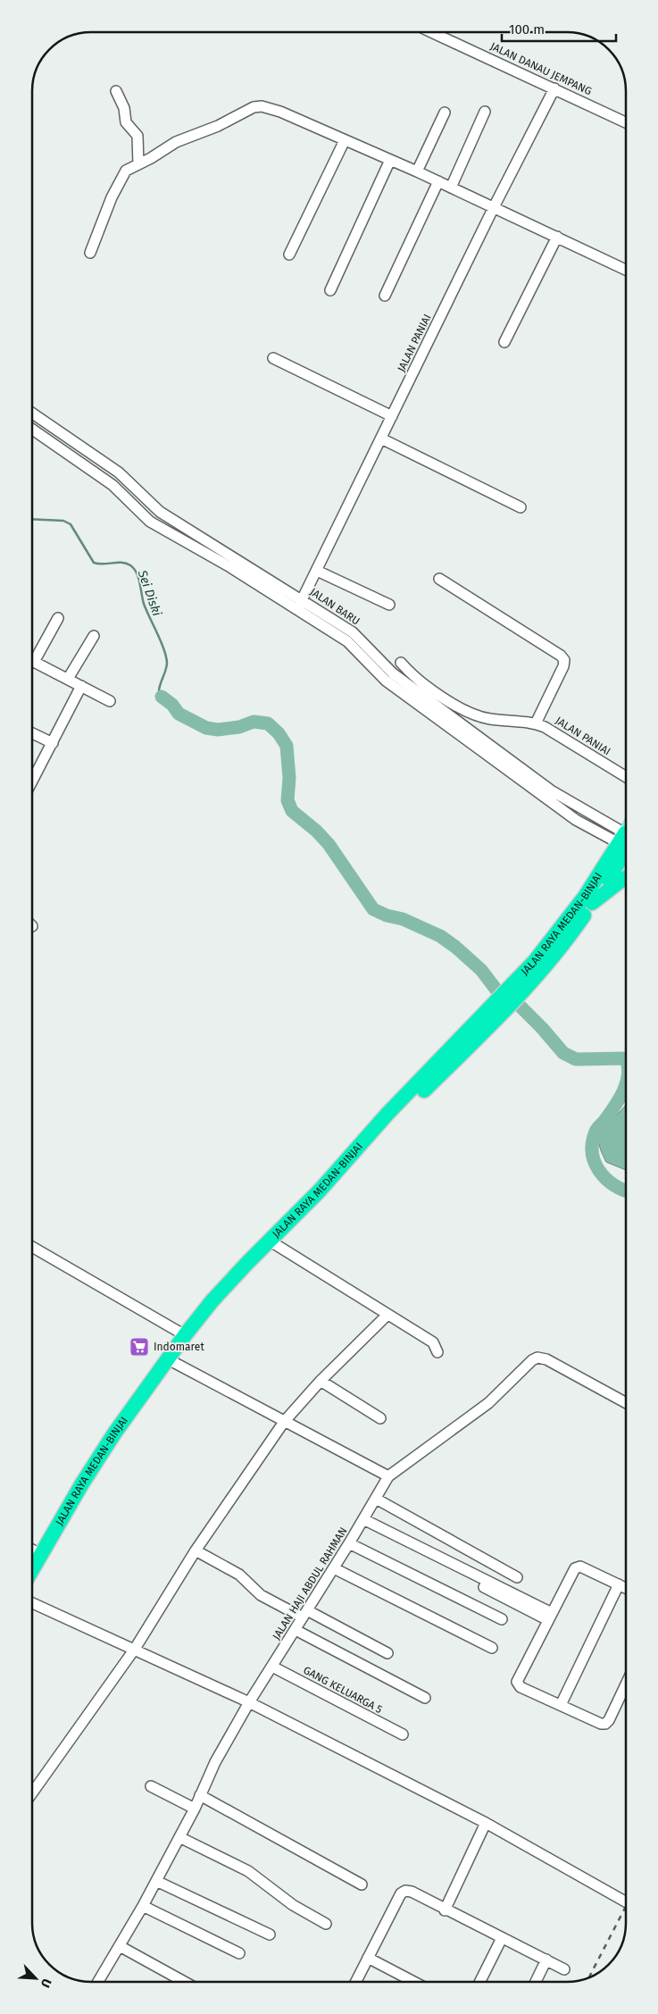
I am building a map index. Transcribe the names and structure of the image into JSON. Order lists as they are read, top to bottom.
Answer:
{
  "streets": {
    "highway": ["JALAN RAYA MEDAN-BINJAI"],
    "street": [
      "JALAN DANAU JEMPANG",
      "JALAN PANIAI",
      "JALAN BARU",
      "JALAN HAJI ABDUL RAHMAN",
      "GANG KELUARGA 5"
    ]
  },
  "crossings": [
    ["JALAN DANAU JEMPANG", "JALAN PANIAI"],
    ["JALAN PANIAI", "JALAN BARU"],
    ["JALAN HAJI ABDUL RAHMAN", "GANG KELUARGA 5"]
  ],
  "water": ["Sei Diski"],
  "places": {
    "supermarket": ["Indomaret"]
  },
  "scale_bar": "100 m",
  "north": "bottom right"
}
